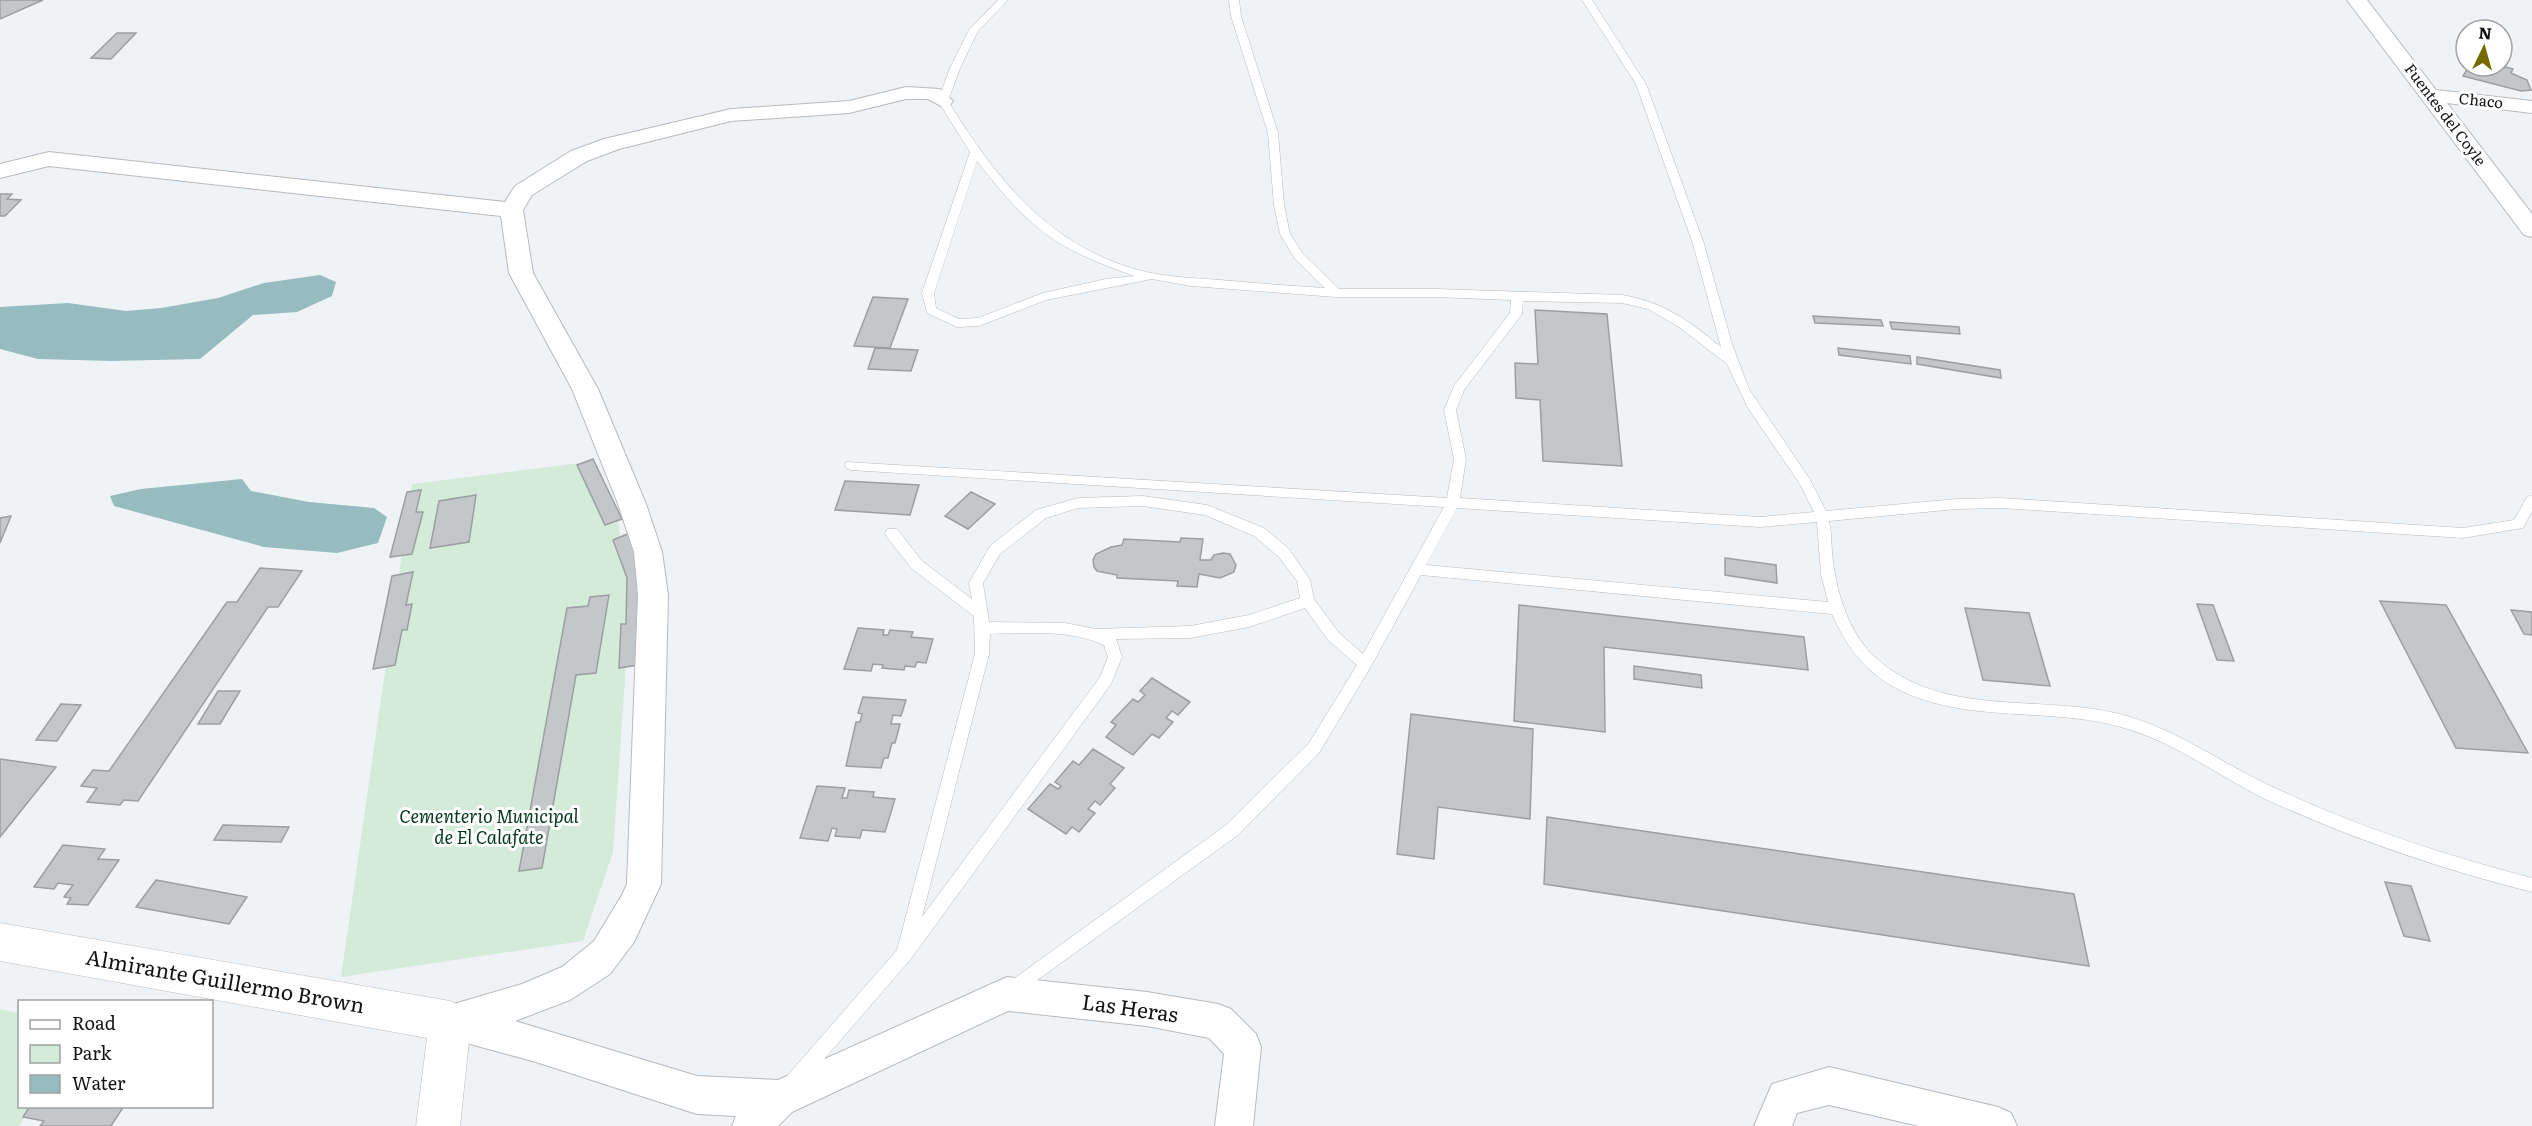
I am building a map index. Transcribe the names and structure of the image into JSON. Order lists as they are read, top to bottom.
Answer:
{
  "streets": {
    "main road": ["Almirante Guillermo Brown"],
    "street": ["Chaco", "Fuentes del Coyle", "Las Heras"]
  },
  "crossings": [
    ["Chaco", "Fuentes del Coyle"]
  ],
  "parks": ["Cementerio Municipal de El Calafate"],
  "legend": ["Road", "Park", "Water"],
  "north": "top"
}
